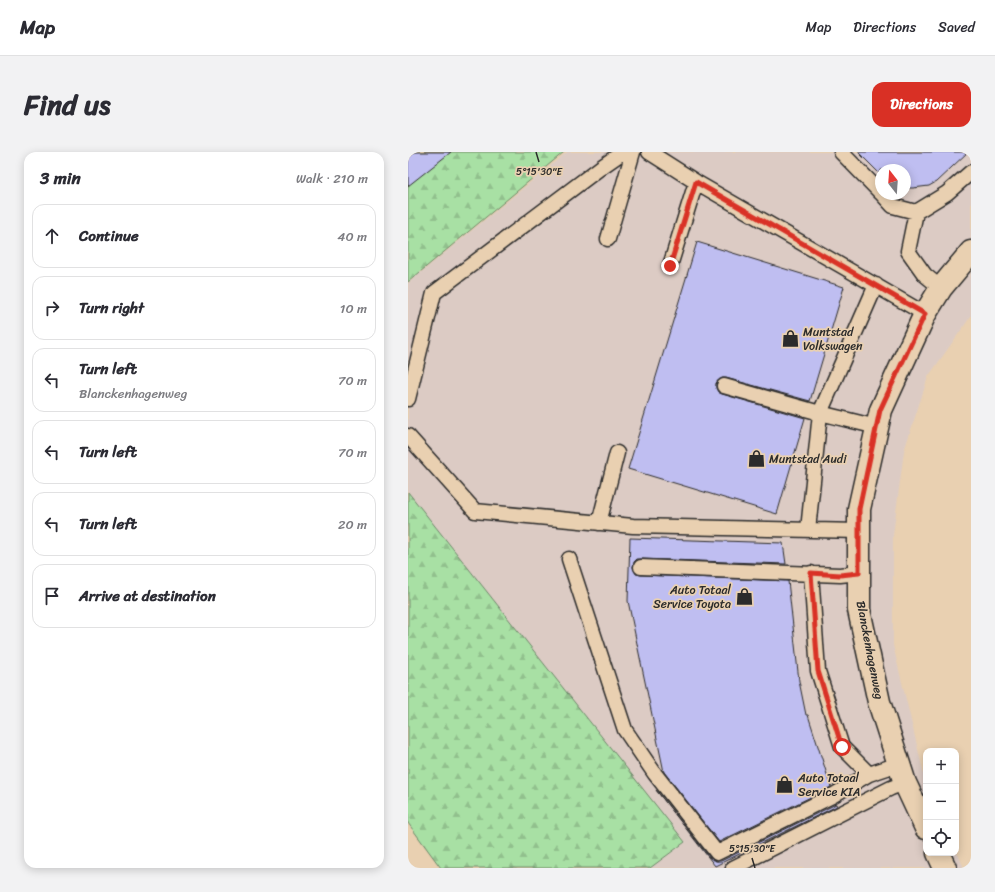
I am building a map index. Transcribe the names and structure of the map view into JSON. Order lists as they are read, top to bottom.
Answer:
{
  "streets": {
    "street": ["Blanckenhagenweg"]
  },
  "places": {
    "shop": [
      "Muntstad Volkswagen",
      "Muntstad Audi",
      "Auto Totaal Service Toyota",
      "Auto Totaal Service KIA"
    ]
  },
  "north": "top",
  "page": {
    "header": "Map",
    "nav": ["Map", "Directions", "Saved"],
    "title": "Find us",
    "buttons": "Directions",
    "heading": ["3 min", "Walk · 210 m"],
    "list": [
      ["Continue", "40 m"],
      ["Turn right", "10 m"],
      ["Turn left", "Blanckenhagenweg", "70 m"],
      ["Turn left", "70 m"],
      ["Turn left", "20 m"],
      "Arrive at destination"
    ],
    "map_buttons": ["+", "−"]
  },
  "coordinates": ["5°15'30\"E"]
}
